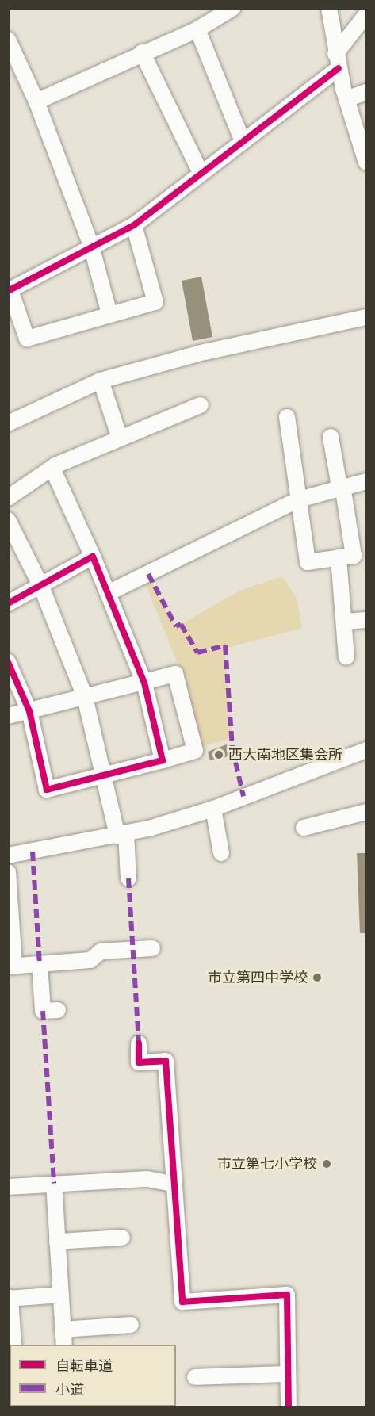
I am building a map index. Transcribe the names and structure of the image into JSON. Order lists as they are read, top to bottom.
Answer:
{
  "places": ["西大南地区集会所", "市立第四中学校", "市立第七小学校"],
  "legend": ["自転車道", "小道"]
}
